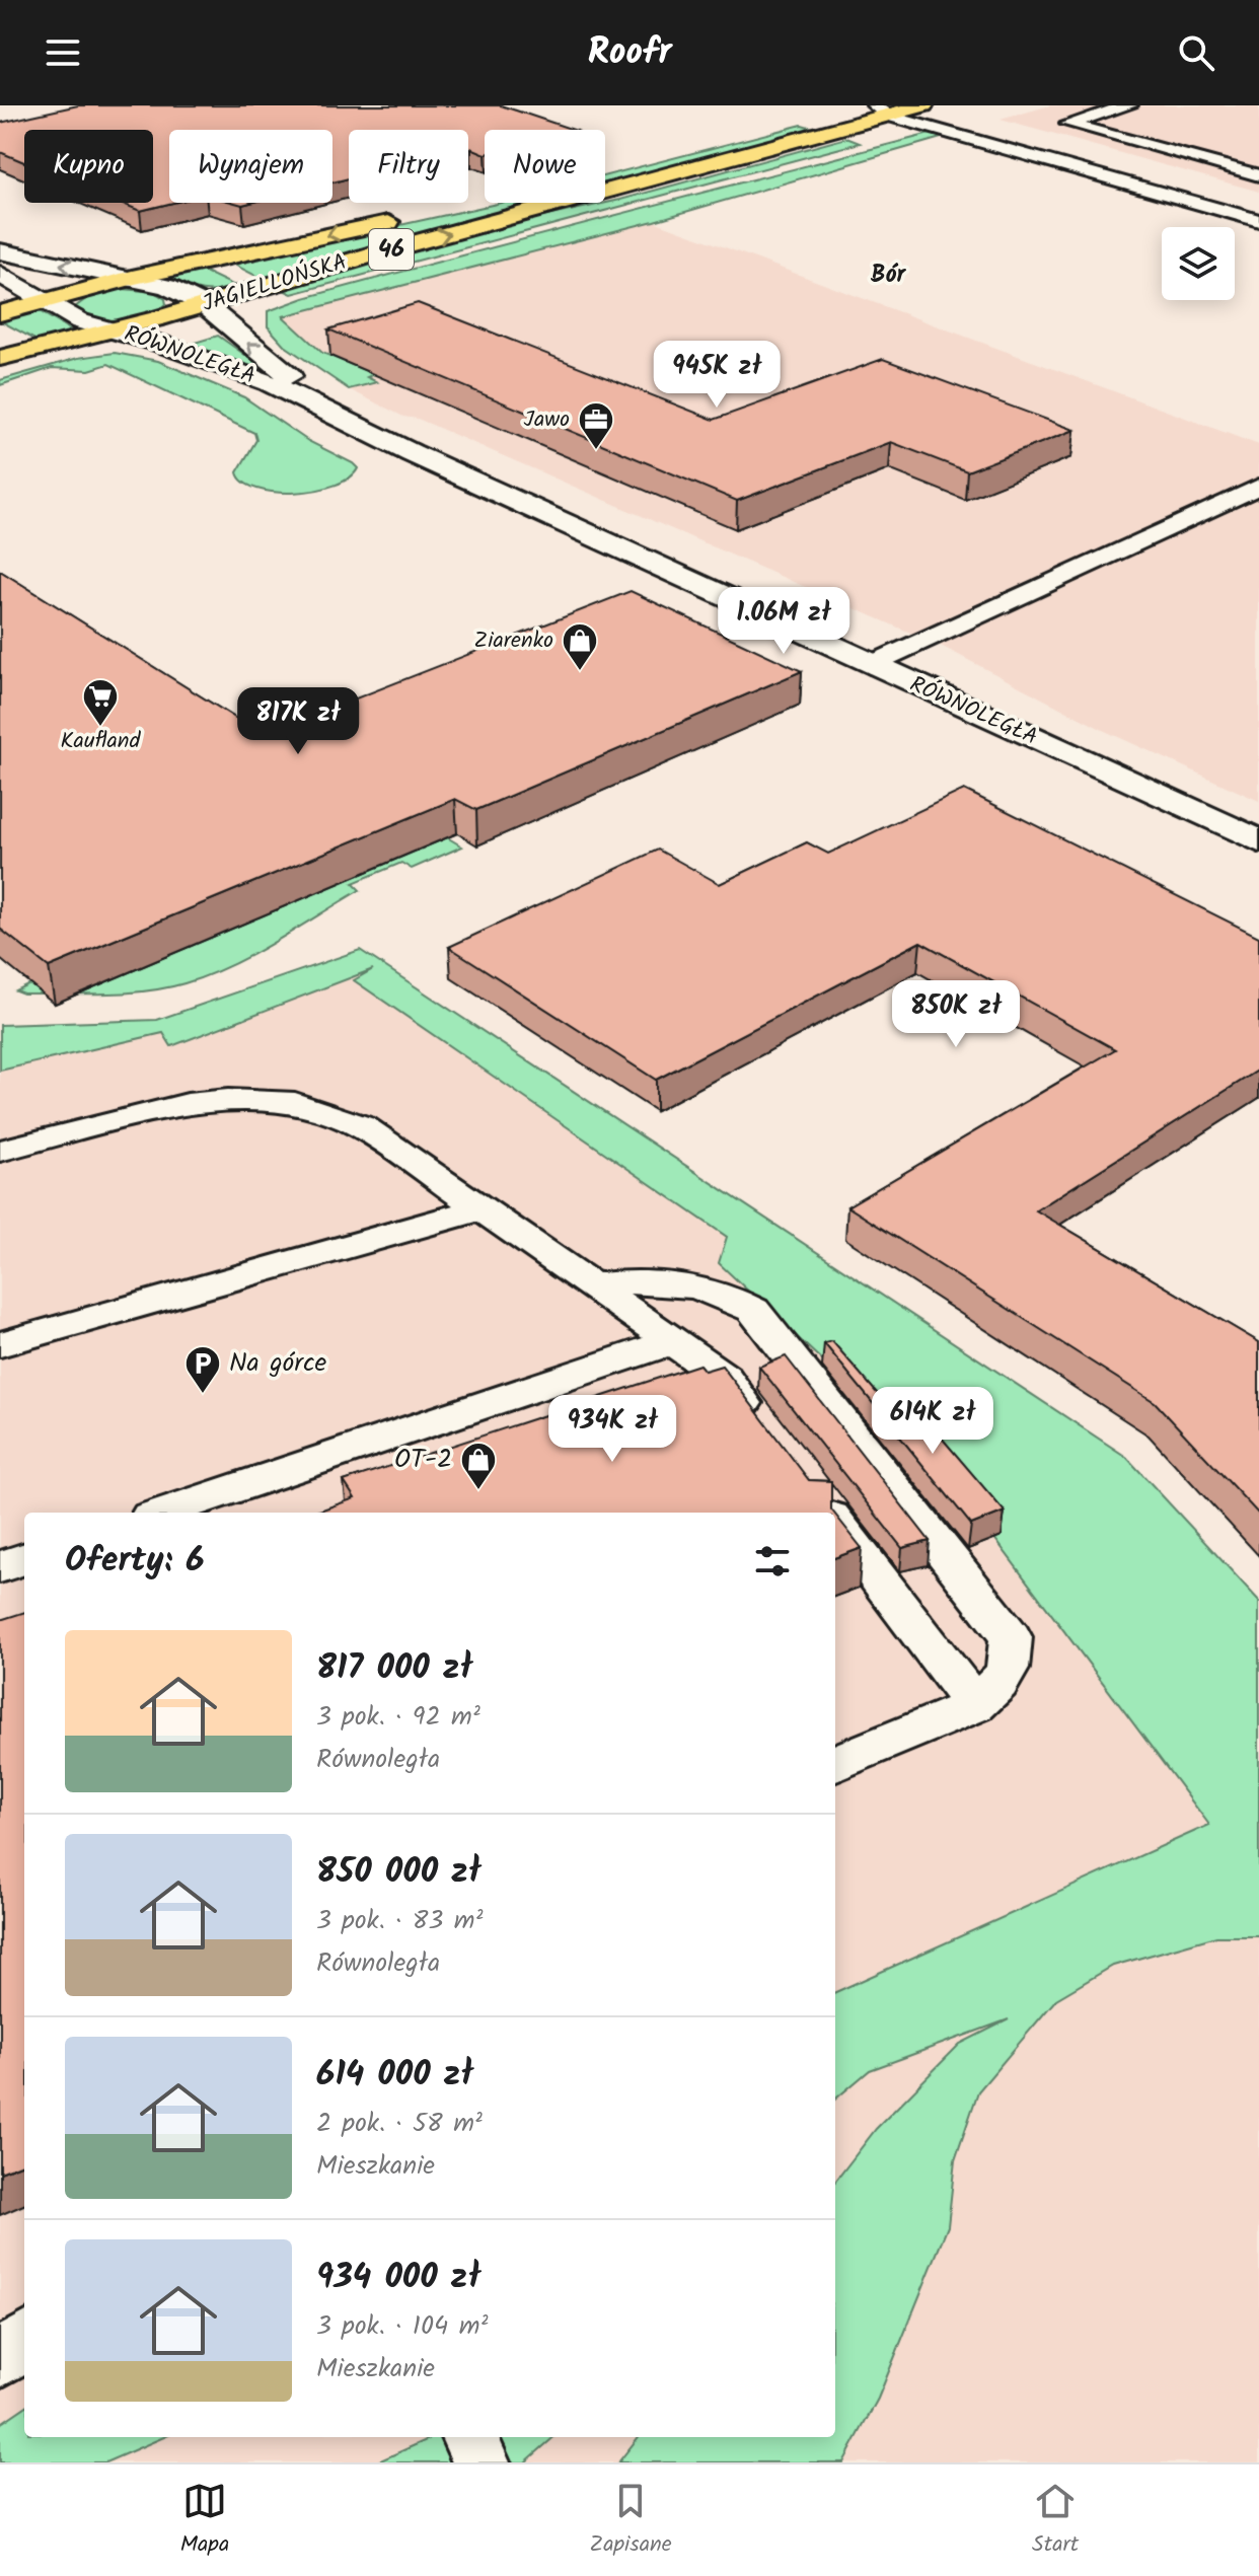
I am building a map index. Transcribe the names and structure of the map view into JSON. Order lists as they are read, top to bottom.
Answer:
{
  "streets": {
    "main road": ["46", "JAGIELLOŃSKA"],
    "street": ["RÓWNOLEGŁA"]
  },
  "crossings": [
    ["JAGIELLOŃSKA", "RÓWNOLEGŁA"]
  ],
  "districts": ["Bór"],
  "places": {
    "office": ["Jawo"],
    "shop": ["Ziarenko", "OT-2"],
    "supermarket": ["Kaufland"],
    "parking": ["Na górce"]
  },
  "page": {
    "header": "Roofr",
    "chip": [
      "Kupno",
      "Wynajem",
      "Filtry",
      "Nowe"
    ],
    "price": [
      "945K zł",
      "1.06M zł",
      "817K zł",
      "850K zł",
      "614K zł",
      "934K zł"
    ],
    "heading": "Oferty: 6",
    "list": [
      {
        "name": "817 000 zł",
        "note": "3 pok. · 92 m² · Równoległa"
      },
      {
        "name": "850 000 zł",
        "note": "3 pok. · 83 m² · Równoległa"
      },
      {
        "name": "614 000 zł",
        "note": "2 pok. · 58 m² · Mieszkanie"
      },
      {
        "name": "934 000 zł",
        "note": "3 pok. · 104 m² · Mieszkanie"
      }
    ],
    "tabs": ["Mapa", "Zapisane", "Start"]
  }
}
